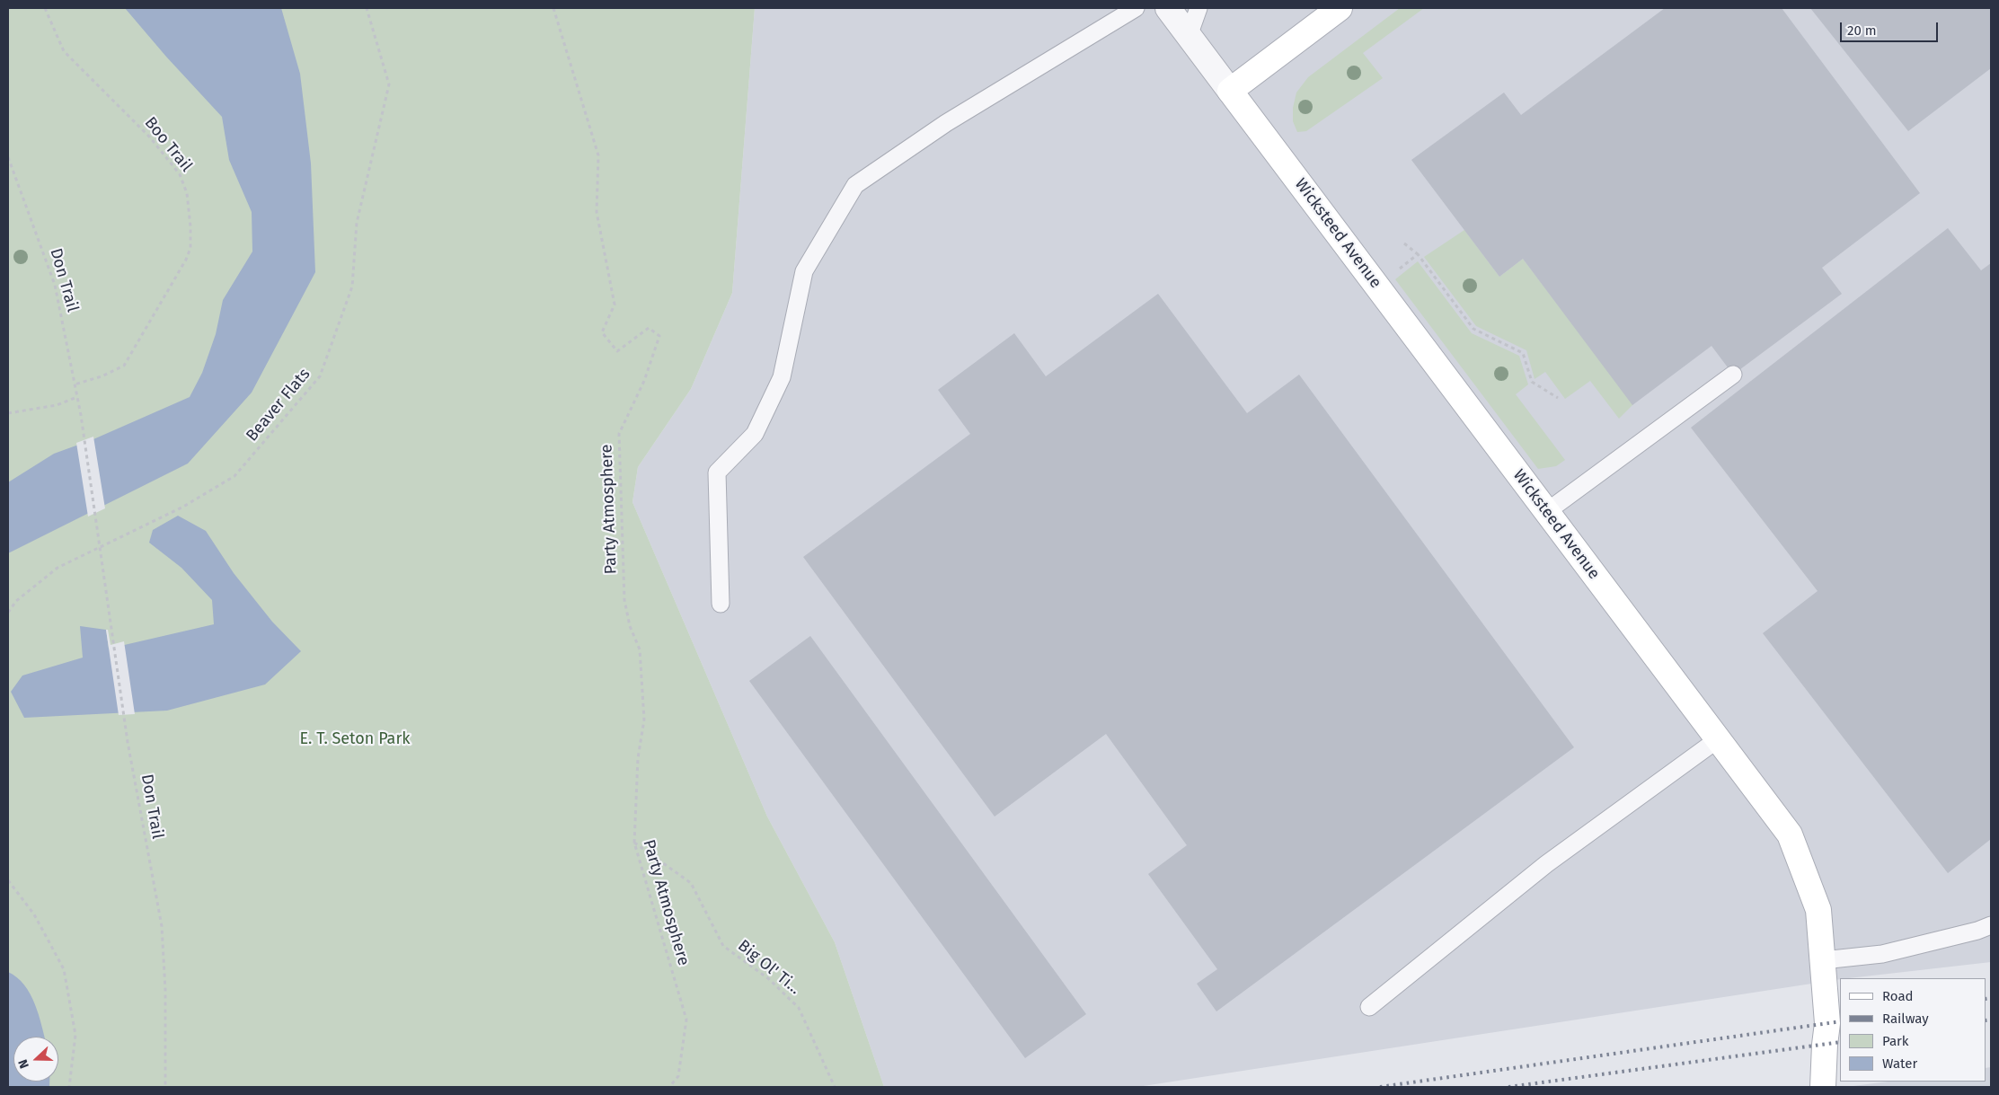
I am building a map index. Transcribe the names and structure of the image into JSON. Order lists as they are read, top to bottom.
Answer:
{
  "streets": {
    "street": ["Wicksteed Avenue"],
    "path": [
      "Boo Trail",
      "Don Trail",
      "Beaver Flats",
      "Party Atmosphere",
      "Big Ol' Ti..."
    ]
  },
  "crossings": [
    ["Boo Trail", "Don Trail"],
    ["Don Trail", "Beaver Flats"],
    ["Party Atmosphere", "Big Ol' Ti..."]
  ],
  "parks": ["E. T. Seton Park"],
  "legend": [
    "Road",
    "Railway",
    "Park",
    "Water"
  ],
  "scale_bar": "20 m",
  "north": "left"
}
